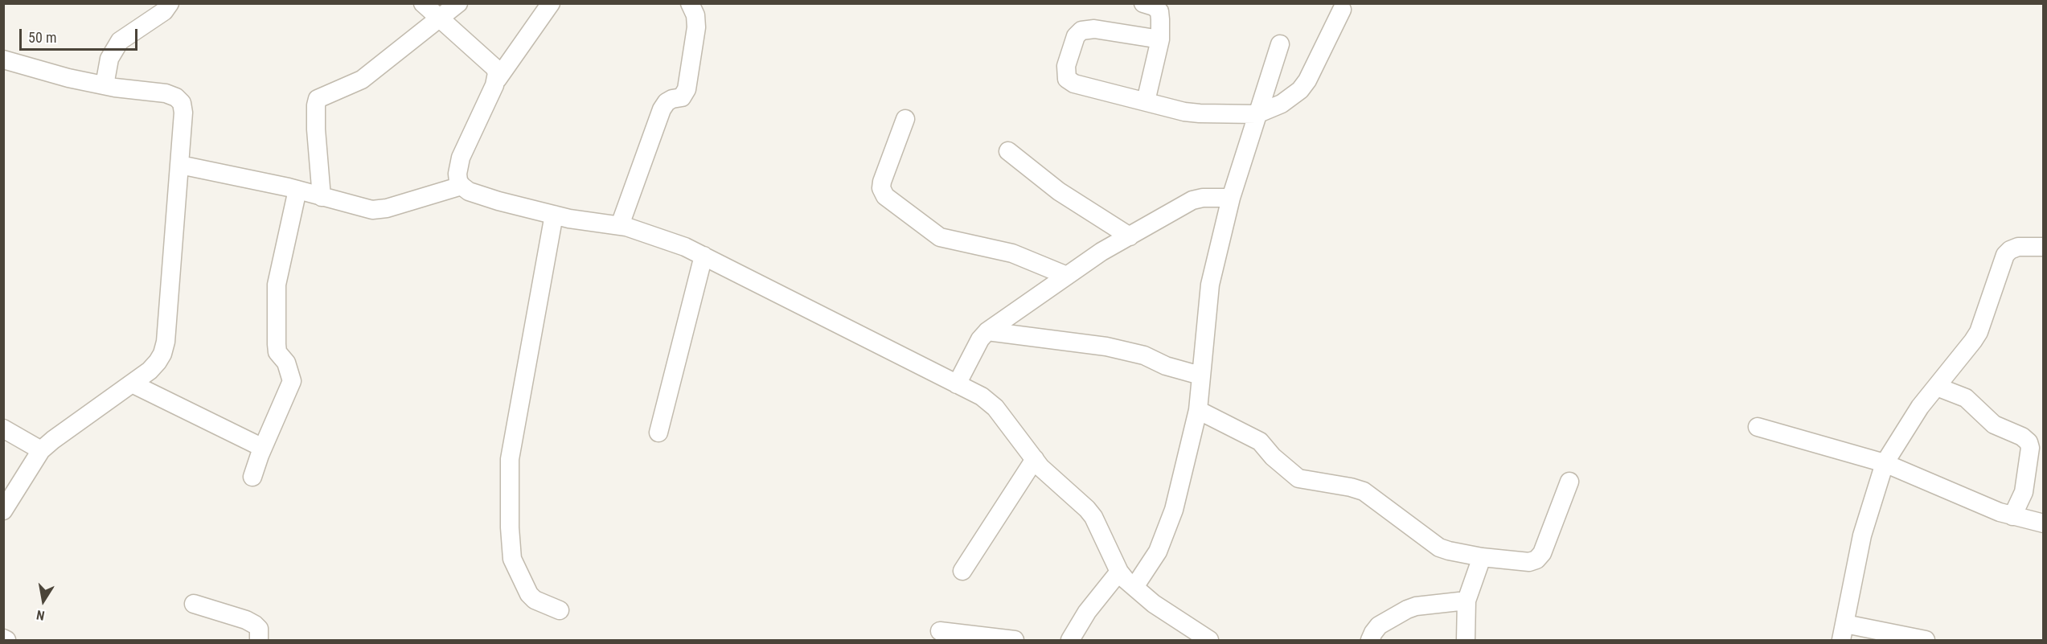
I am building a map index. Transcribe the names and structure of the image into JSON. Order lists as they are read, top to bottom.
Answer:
{
  "scale_bar": "50 m",
  "north": "bottom"
}
